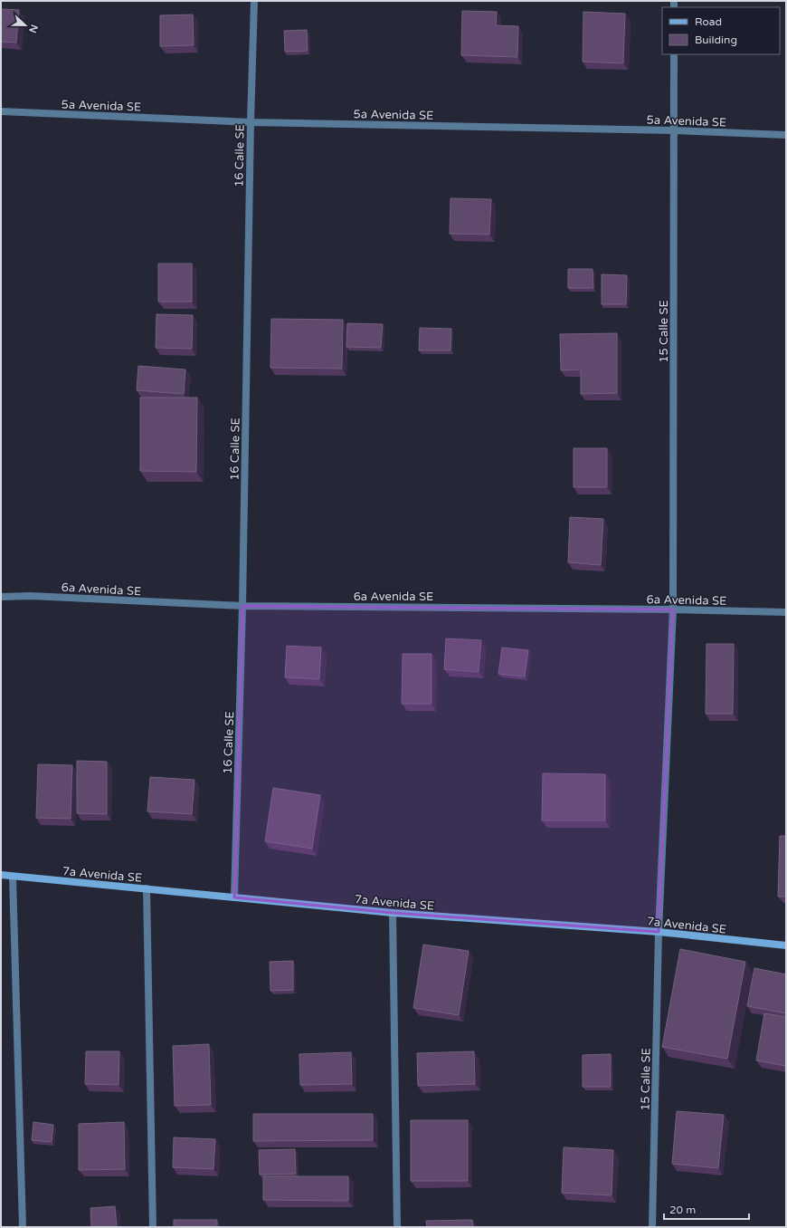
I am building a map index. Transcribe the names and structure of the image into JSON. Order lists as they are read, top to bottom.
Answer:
{
  "streets": {
    "street": [
      "5a Avenida SE",
      "16 Calle SE",
      "15 Calle SE",
      "6a Avenida SE",
      "7a Avenida SE"
    ]
  },
  "crossings": [
    ["5a Avenida SE", "16 Calle SE"],
    ["5a Avenida SE", "15 Calle SE"],
    ["16 Calle SE", "6a Avenida SE"],
    ["16 Calle SE", "7a Avenida SE"],
    ["15 Calle SE", "6a Avenida SE"],
    ["15 Calle SE", "7a Avenida SE"]
  ],
  "legend": ["Road", "Building"],
  "scale_bar": "20 m",
  "north": "right"
}
